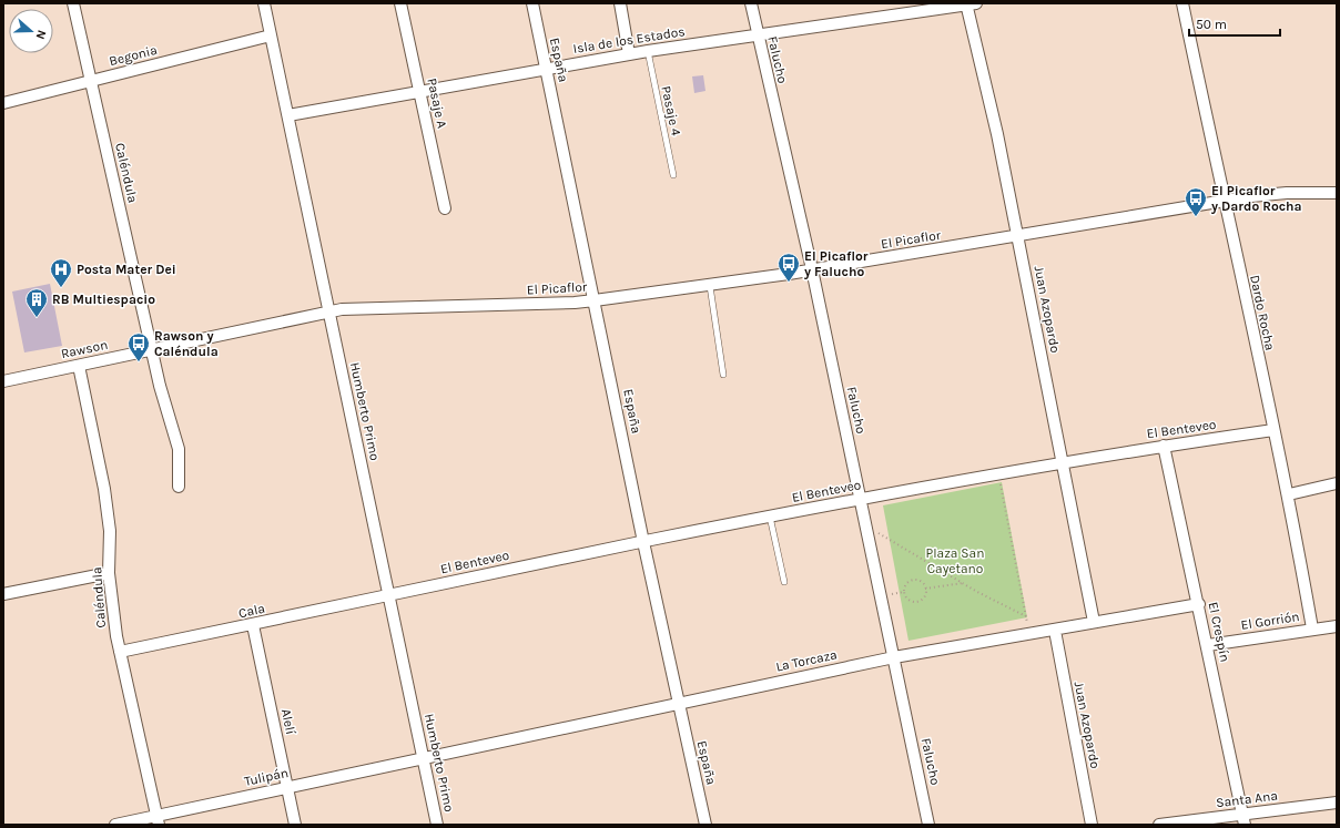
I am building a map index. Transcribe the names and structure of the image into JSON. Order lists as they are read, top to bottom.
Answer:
{
  "streets": {
    "street": [
      "Isla de los Estados",
      "Begonia",
      "España",
      "Falucho",
      "Pasaje A",
      "Caléndula",
      "El Picaflor",
      "Juan Azopardo",
      "Dardo Rocha",
      "Rawson",
      "Humberto Primo",
      "El Benteveo",
      "Cala",
      "El Gorrión",
      "El Crespín",
      "La Torcaza",
      "Alelí",
      "Tulipán",
      "Santa Ana"
    ],
    "lane": ["Pasaje 4"]
  },
  "crossings": [
    ["Isla de los Estados", "España"],
    ["Isla de los Estados", "Falucho"],
    ["Isla de los Estados", "Pasaje A"],
    ["Isla de los Estados", "Pasaje 4"],
    ["Isla de los Estados", "Juan Azopardo"],
    ["Isla de los Estados", "Humberto Primo"],
    ["Begonia", "Caléndula"],
    ["Begonia", "Humberto Primo"],
    ["España", "El Picaflor"],
    ["España", "El Benteveo"],
    ["España", "La Torcaza"],
    ["Falucho", "El Picaflor"],
    ["Falucho", "El Benteveo"],
    ["Falucho", "La Torcaza"],
    ["Caléndula", "Rawson"],
    ["Caléndula", "Cala"],
    ["Caléndula", "Tulipán"],
    ["El Picaflor", "Juan Azopardo"],
    ["El Picaflor", "Dardo Rocha"],
    ["El Picaflor", "Rawson"],
    ["El Picaflor", "Humberto Primo"],
    ["Juan Azopardo", "El Benteveo"],
    ["Juan Azopardo", "La Torcaza"],
    ["Dardo Rocha", "El Benteveo"],
    ["Dardo Rocha", "El Gorrión"],
    ["Rawson", "Humberto Primo"],
    ["Humberto Primo", "El Benteveo"],
    ["Humberto Primo", "Cala"],
    ["Humberto Primo", "La Torcaza"],
    ["Humberto Primo", "Tulipán"],
    ["El Benteveo", "Cala"],
    ["El Benteveo", "El Crespín"],
    ["Cala", "Alelí"],
    ["El Gorrión", "El Crespín"],
    ["El Crespín", "La Torcaza"],
    ["El Crespín", "Santa Ana"],
    ["La Torcaza", "Tulipán"],
    ["Alelí", "Tulipán"]
  ],
  "parks": ["Plaza San Cayetano"],
  "places": {
    "bus stop": ["El Picaflor y Dardo Rocha", "El Picaflor y Falucho", "Rawson y Caléndula"],
    "hospital": ["Posta Mater Dei"],
    "building": ["RB Multiespacio"]
  },
  "scale_bar": "50 m",
  "north": "right"
}
